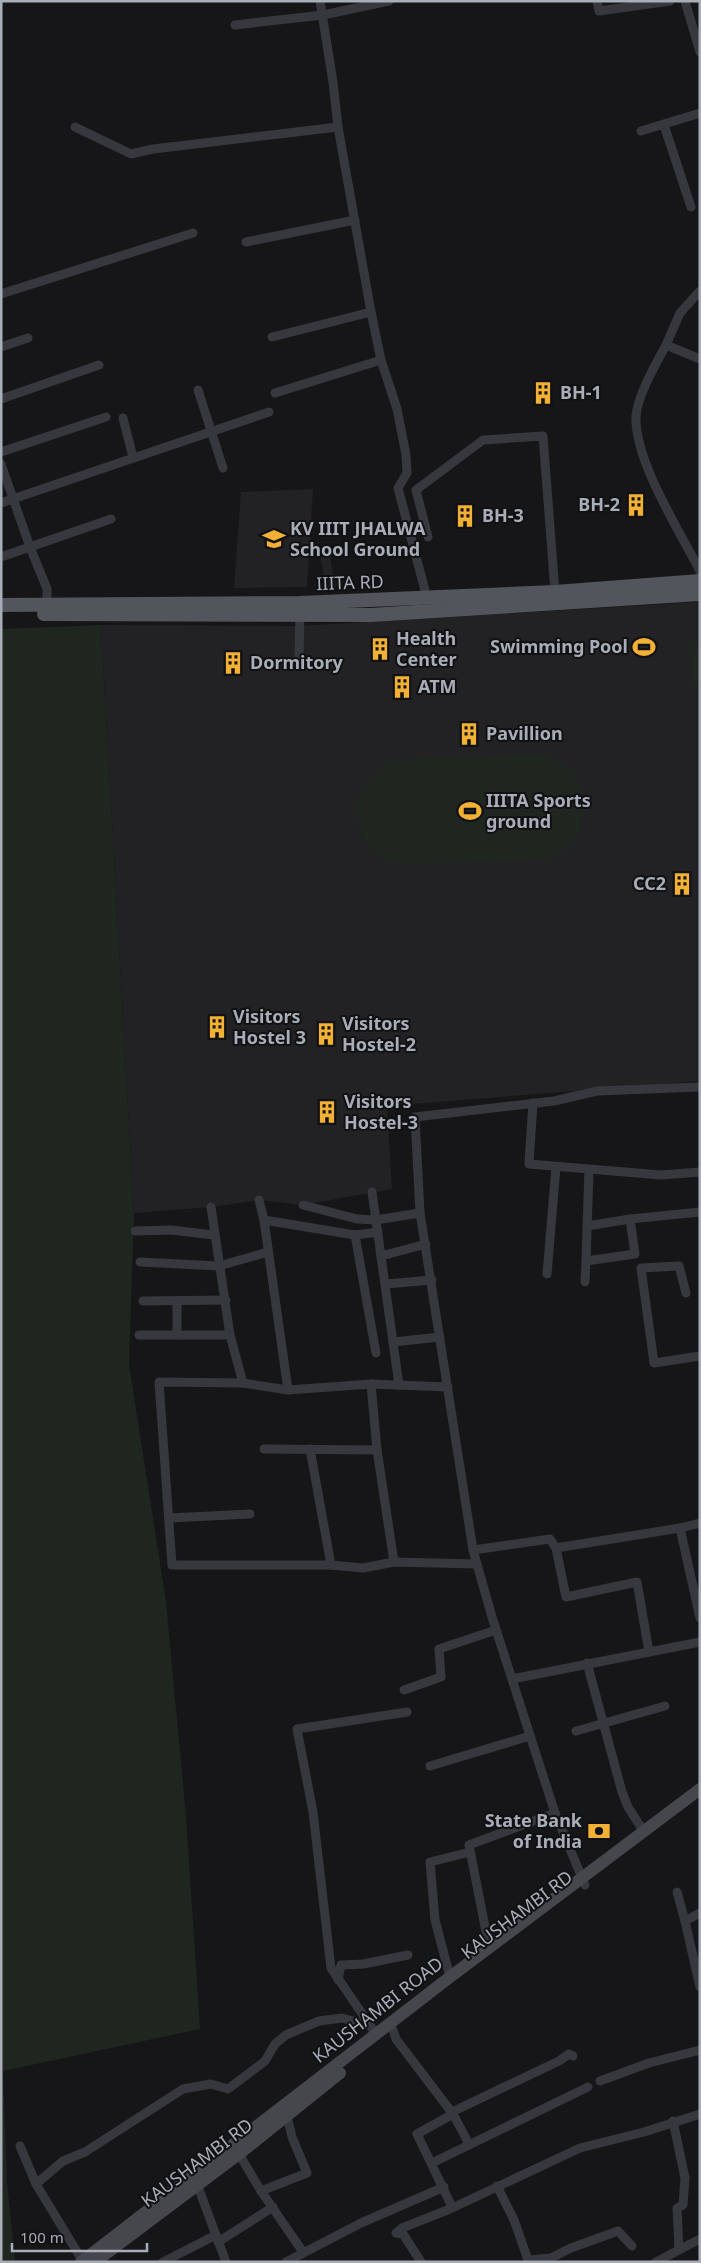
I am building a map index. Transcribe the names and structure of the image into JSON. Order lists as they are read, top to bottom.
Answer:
{
  "streets": {
    "main road": ["IIITA RD", "KAUSHAMBI RD", "KAUSHAMBI ROAD"]
  },
  "crossings": [
    ["KAUSHAMBI RD", "KAUSHAMBI ROAD"]
  ],
  "places": {
    "building": [
      "BH-1",
      "BH-2",
      "BH-3",
      "Health Center",
      "Dormitory",
      "ATM",
      "Pavillion",
      "CC2",
      "Visitors Hostel 3",
      "Visitors Hostel-2",
      "Visitors Hostel-3"
    ],
    "school or university": ["KV IIIT JHALWA School Ground"],
    "sports": ["Swimming Pool", "IIITA Sports ground"],
    "bank": ["State Bank of India"]
  },
  "scale_bar": "100 m"
}
